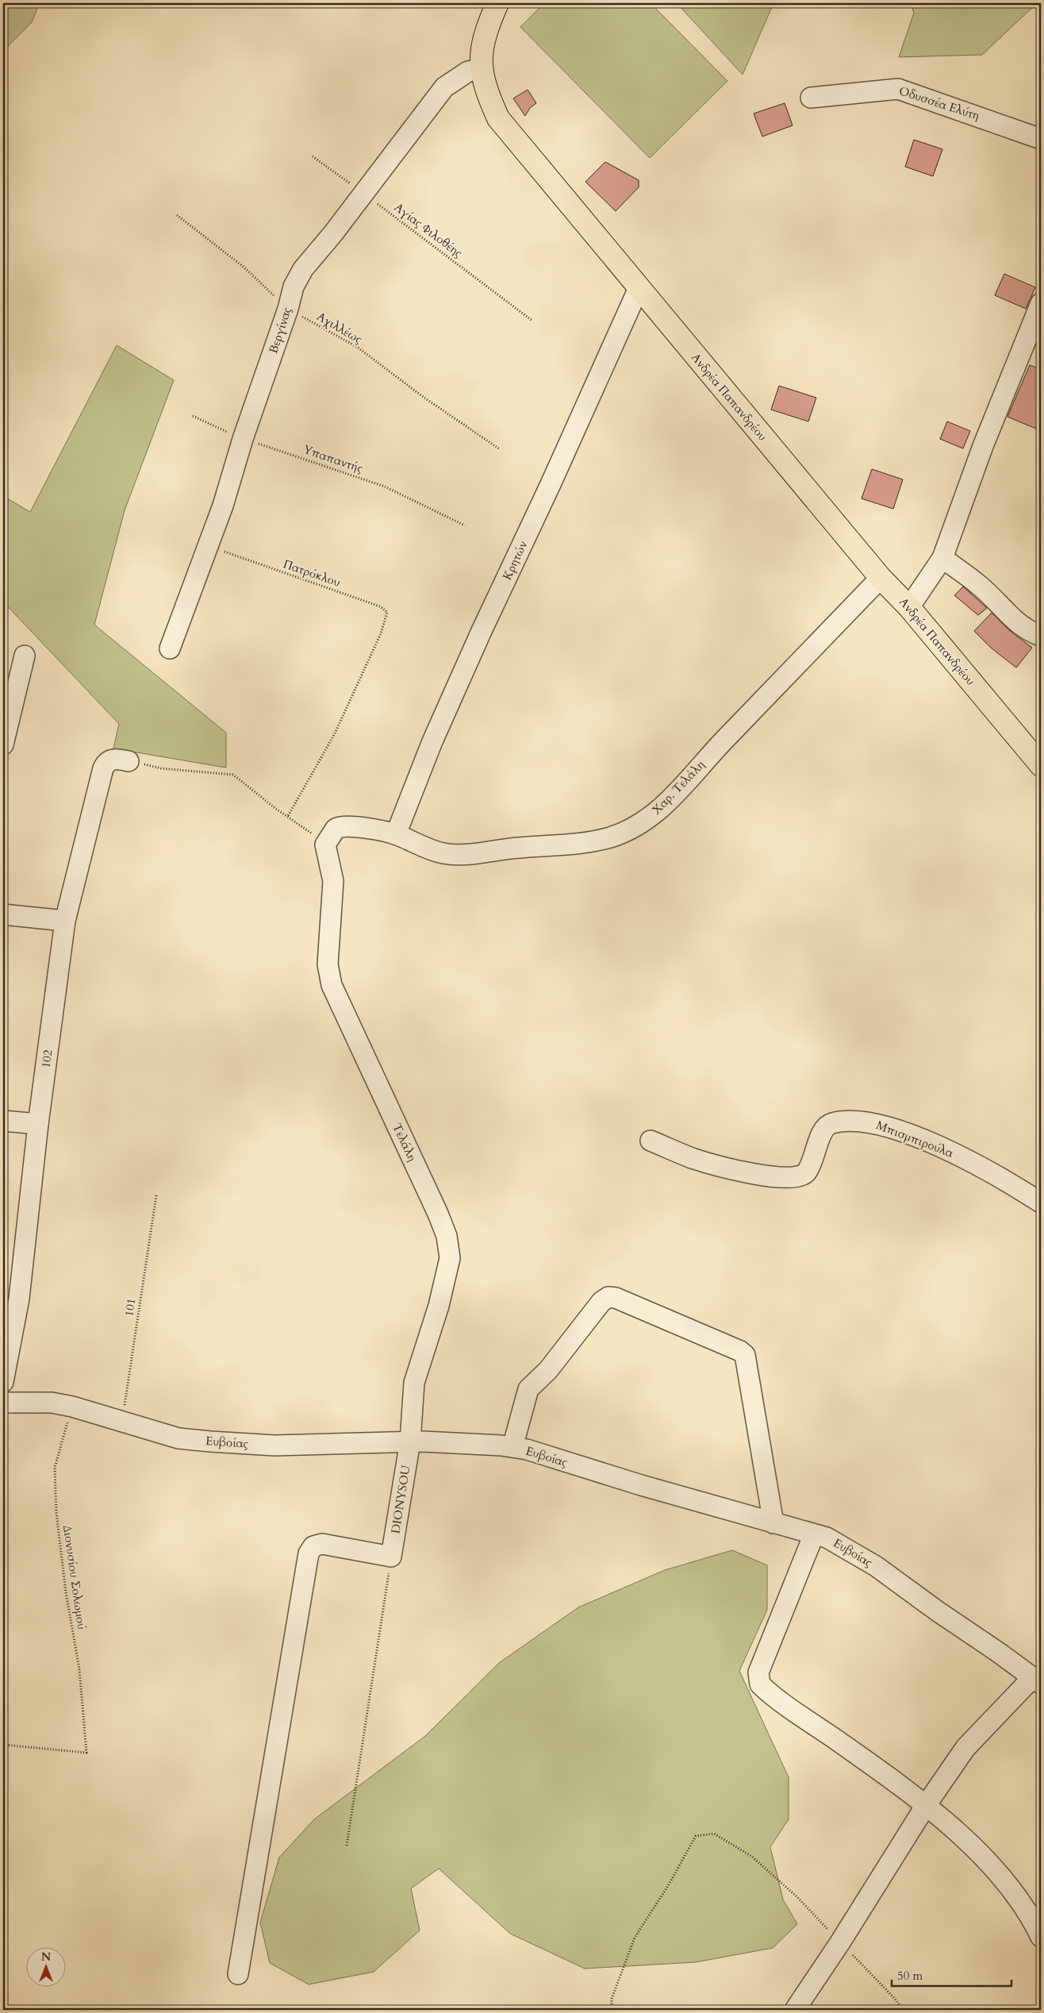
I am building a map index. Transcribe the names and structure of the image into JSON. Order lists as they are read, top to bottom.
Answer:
{
  "streets": {
    "main road": ["Ανδρέα Παπανδρέου"],
    "street": [
      "Οδυσσέα Ελύτη",
      "Βεργίνας",
      "Κρητών",
      "Χαρ. Τελάλη",
      "102",
      "Μπισμπιρούλα",
      "Τελάλη",
      "Ευβοίας",
      "DIONYSOU"
    ],
    "path": [
      "Αγίας Φιλοθέης",
      "Αχιλλέως",
      "Υπαπαντής",
      "Πατρόκλου",
      "101",
      "Διονυσίου Σολωμού"
    ]
  },
  "crossings": [
    ["Αγίας Φιλοθέης", "Βεργίνας"],
    ["Αχιλλέως", "Βεργίνας"],
    ["Βεργίνας", "Ανδρέα Παπανδρέου"],
    ["Βεργίνας", "Υπαπαντής"],
    ["Βεργίνας", "Πατρόκλου"],
    ["Ανδρέα Παπανδρέου", "Κρητών"],
    ["Ανδρέα Παπανδρέου", "Χαρ. Τελάλη"],
    ["Κρητών", "Χαρ. Τελάλη"],
    ["Χαρ. Τελάλη", "Τελάλη"],
    ["Τελάλη", "Ευβοίας"],
    ["Τελάλη", "DIONYSOU"],
    ["101", "Ευβοίας"],
    ["Ευβοίας", "DIONYSOU"],
    ["Ευβοίας", "Διονυσίου Σολωμού"]
  ],
  "scale_bar": "50 m",
  "north": "top"
}
